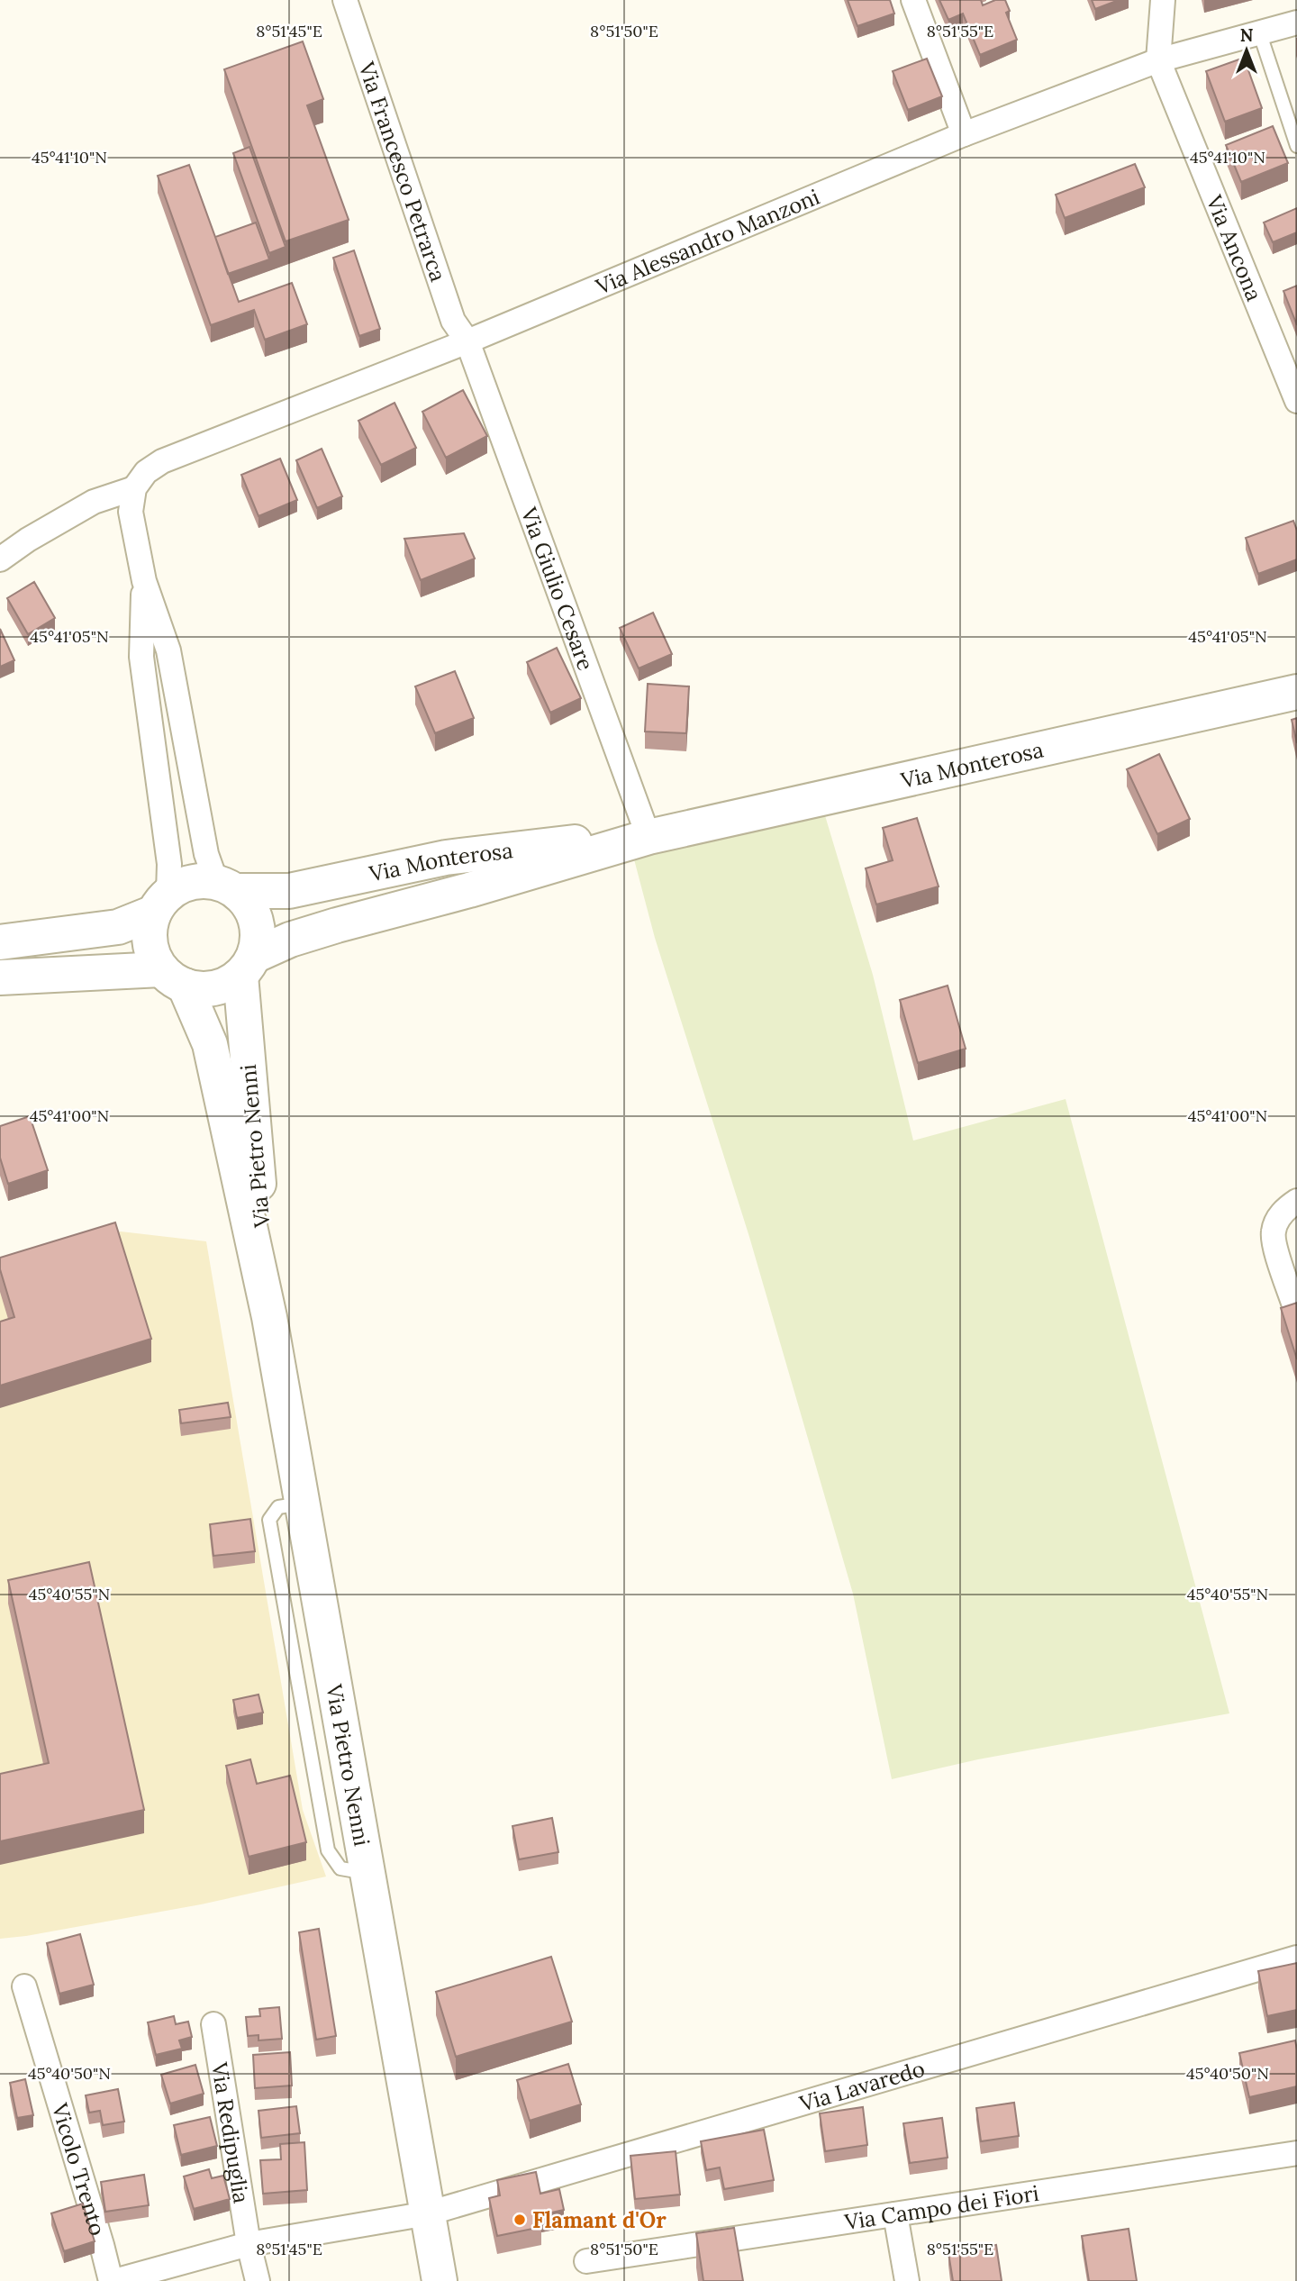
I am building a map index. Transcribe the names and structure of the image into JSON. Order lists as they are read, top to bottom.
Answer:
{
  "streets": {
    "main road": ["Via Monterosa", "Via Pietro Nenni"],
    "street": [
      "Via Francesco Petrarca",
      "Via Alessandro Manzoni",
      "Via Ancona",
      "Via Giulio Cesare",
      "Via Lavaredo",
      "Via Redipuglia",
      "Vicolo Trento",
      "Via Campo dei Fiori"
    ]
  },
  "crossings": [
    ["Via Francesco Petrarca", "Via Alessandro Manzoni"],
    ["Via Francesco Petrarca", "Via Giulio Cesare"],
    ["Via Alessandro Manzoni", "Via Ancona"],
    ["Via Alessandro Manzoni", "Via Giulio Cesare"],
    ["Via Giulio Cesare", "Via Monterosa"],
    ["Via Monterosa", "Via Pietro Nenni"],
    ["Via Pietro Nenni", "Via Lavaredo"],
    ["Via Lavaredo", "Via Redipuglia"],
    ["Via Lavaredo", "Vicolo Trento"]
  ],
  "places": ["Flamant d'Or"],
  "north": "top",
  "coordinates": [
    "8°51'45\"E",
    "8°51'50\"E",
    "8°51'55\"E",
    "45°41'10\"N",
    "45°41'05\"N",
    "45°41'00\"N",
    "45°40'55\"N",
    "45°40'50\"N"
  ]
}
